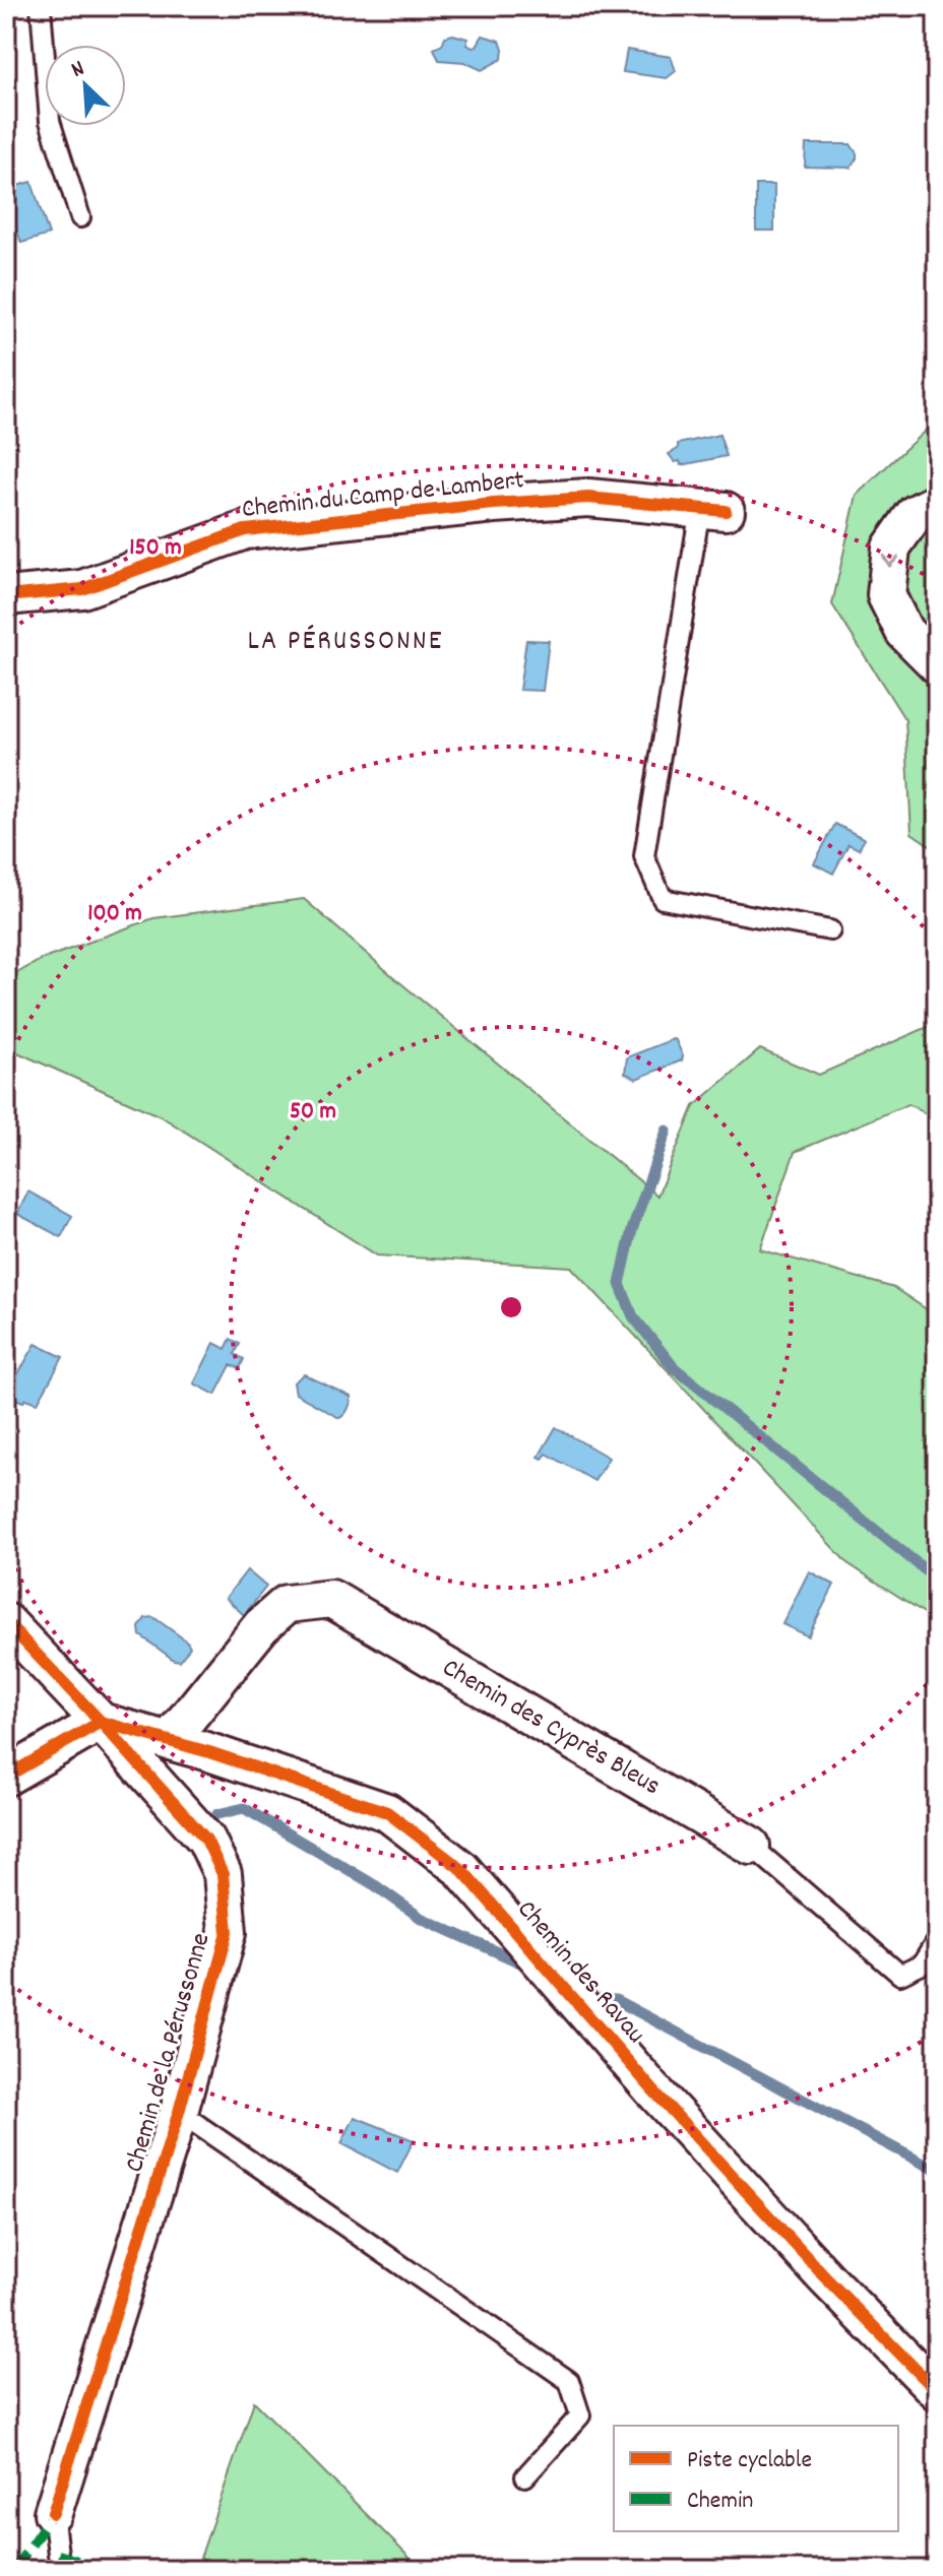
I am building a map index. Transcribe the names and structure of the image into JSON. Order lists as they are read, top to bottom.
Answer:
{
  "streets": {
    "street": [
      "Chemin du Camp de Lambert",
      "Chemin des Cyprès Bleus",
      "Chemin des Ravau",
      "Chemin de la Pérussonne"
    ]
  },
  "crossings": [
    ["Chemin des Cyprès Bleus", "Chemin des Ravau"],
    ["Chemin des Ravau", "Chemin de la Pérussonne"]
  ],
  "districts": ["LA PÉRUSSONNE"],
  "legend": ["Piste cyclable", "Chemin"],
  "north": "top left",
  "rings": ["150 m", "100 m", "50 m"]
}
